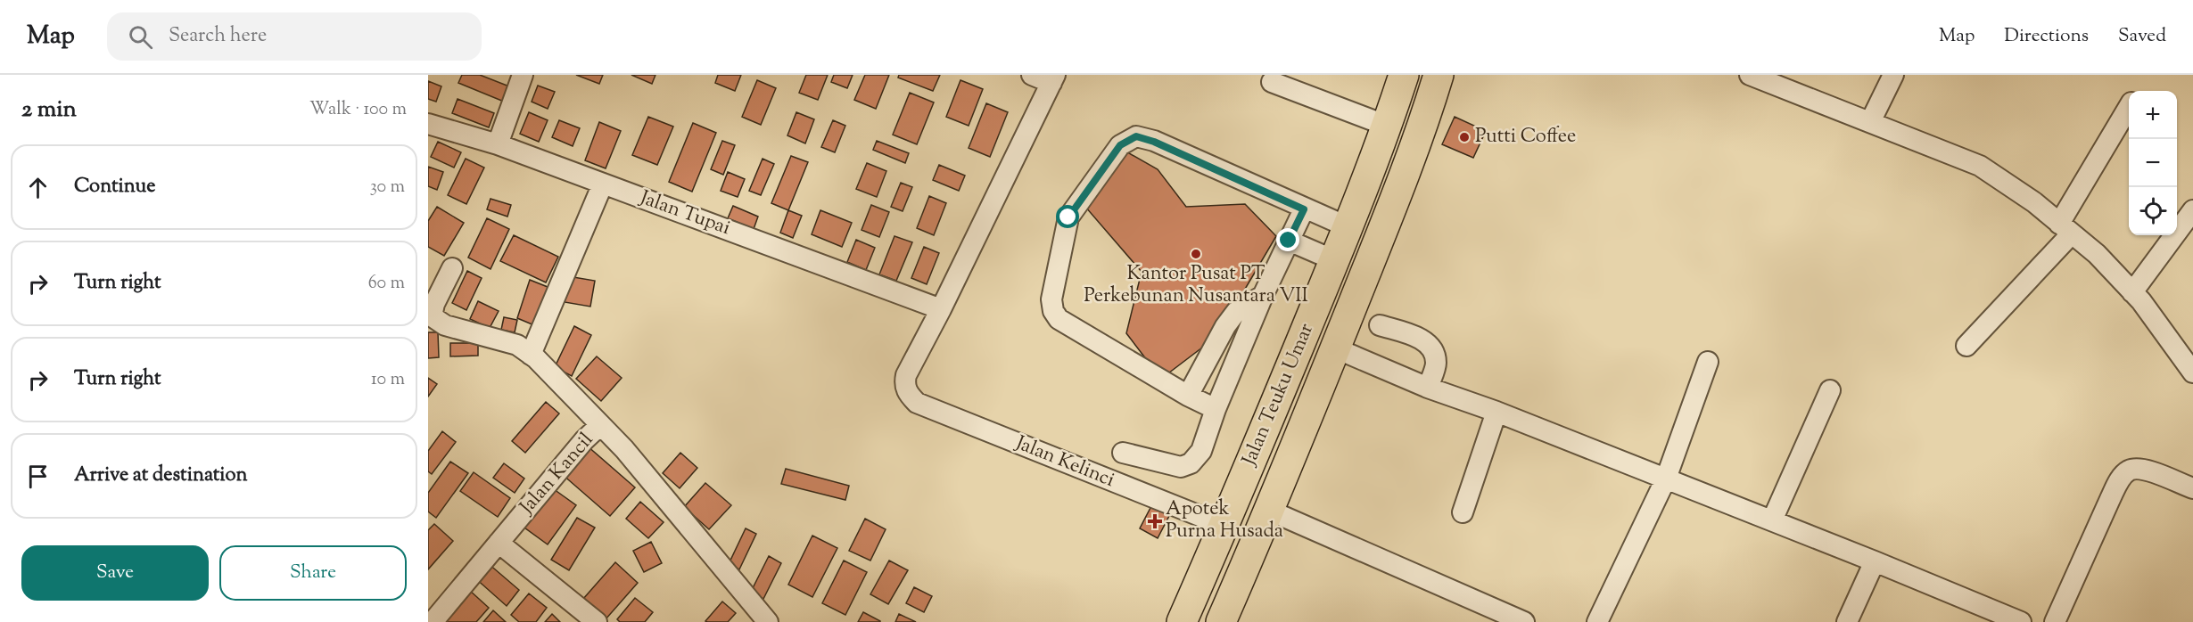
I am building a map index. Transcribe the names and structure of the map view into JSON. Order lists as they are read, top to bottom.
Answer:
{
  "streets": {
    "highway": ["Jalan Teuku Umar"],
    "street": ["Jalan Tupai", "Jalan Kelinci", "Jalan Kancil"]
  },
  "crossings": [
    ["Jalan Tupai", "Jalan Kelinci"],
    ["Jalan Teuku Umar", "Jalan Kelinci"]
  ],
  "places": {
    "other": ["Putti Coffee", "Kantor Pusat PT Perkebunan Nusantara VII"],
    "health": ["Apotek Purna Husada"]
  },
  "page": {
    "header": "Map",
    "search": "Search here",
    "nav": ["Map", "Directions", "Saved"],
    "heading": ["2 min", "Walk · 100 m"],
    "map_buttons": ["+", "−"],
    "list": [
      ["Continue", "30 m"],
      ["Turn right", "60 m"],
      ["Turn right", "10 m"],
      "Arrive at destination"
    ],
    "buttons": ["Save", "Share"]
  }
}
